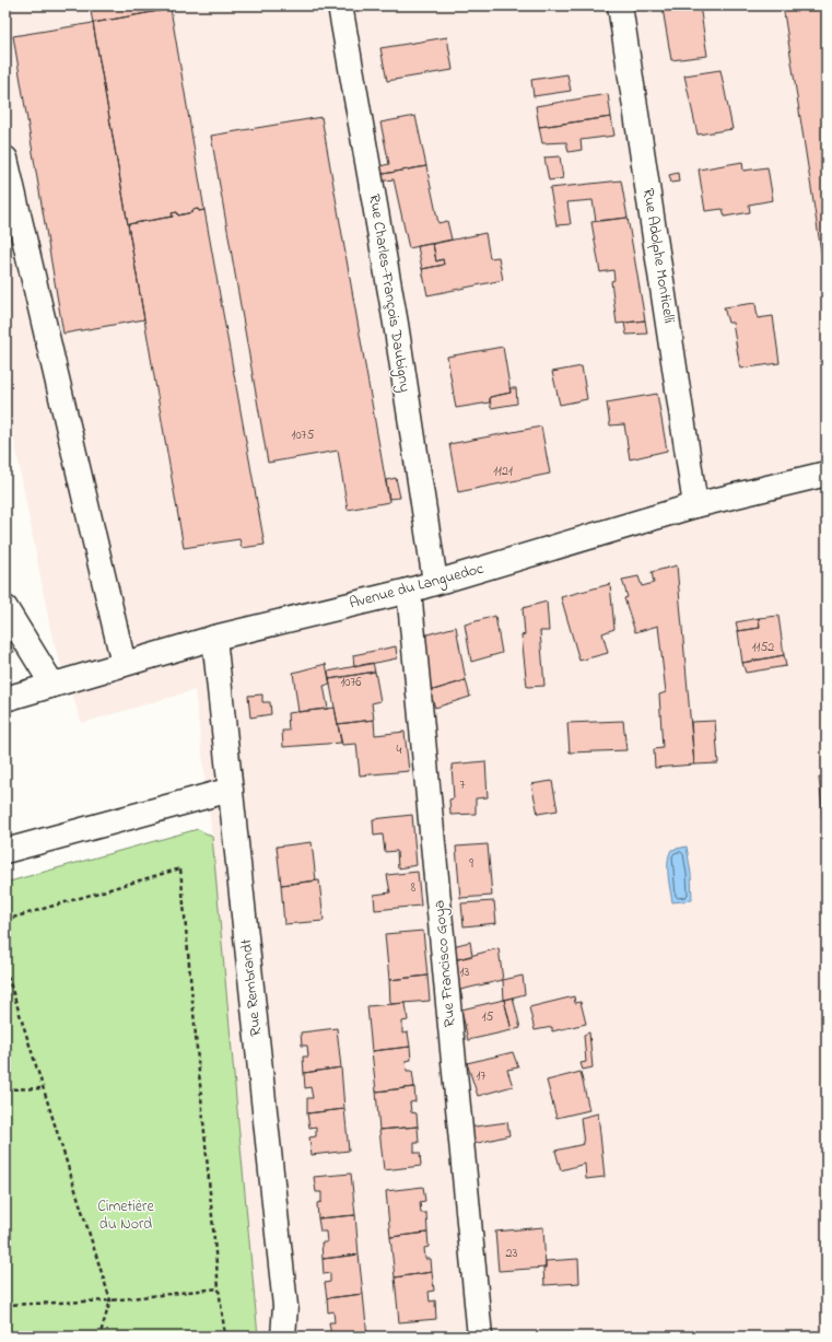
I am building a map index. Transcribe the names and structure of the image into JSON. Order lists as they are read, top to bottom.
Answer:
{
  "streets": {
    "street": [
      "Rue Adolphe Monticelli",
      "Rue Charles-François Daubigny",
      "Avenue du Languedoc",
      "Rue Francisco Goya",
      "Rue Rembrandt"
    ]
  },
  "crossings": [
    ["Rue Adolphe Monticelli", "Avenue du Languedoc"],
    ["Rue Charles-François Daubigny", "Avenue du Languedoc"],
    ["Avenue du Languedoc", "Rue Francisco Goya"],
    ["Avenue du Languedoc", "Rue Rembrandt"]
  ],
  "parks": ["Cimetière du Nord"],
  "house_numbers": [
    "1075",
    "1121",
    "1152",
    "1076",
    "4",
    "7",
    "9",
    "8",
    "13",
    "15",
    "17",
    "23"
  ]
}
